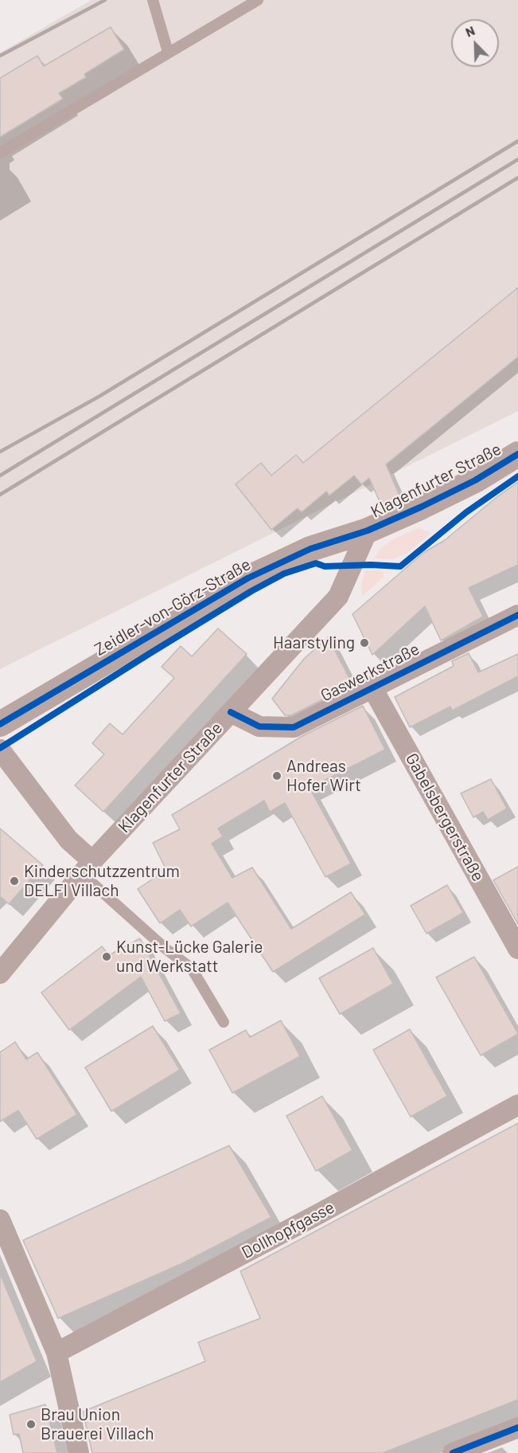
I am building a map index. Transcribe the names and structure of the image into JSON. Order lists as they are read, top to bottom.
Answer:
{
  "streets": {
    "street": [
      "Klagenfurter Straße",
      "Zeidler-von-Görz-Straße",
      "Gaswerkstraße",
      "Gabelsbergerstraße",
      "Dollhopfgasse"
    ]
  },
  "crossings": [
    ["Klagenfurter Straße", "Zeidler-von-Görz-Straße"],
    ["Klagenfurter Straße", "Gaswerkstraße"],
    ["Gaswerkstraße", "Gabelsbergerstraße"]
  ],
  "places": [
    "Haarstyling",
    "Andreas Hofer Wirt",
    "Kinderschutzzentrum DELFI Villach",
    "Kunst-Lücke Galerie und Werkstatt",
    "Brau Union Brauerei Villach"
  ],
  "north": "top left"
}
